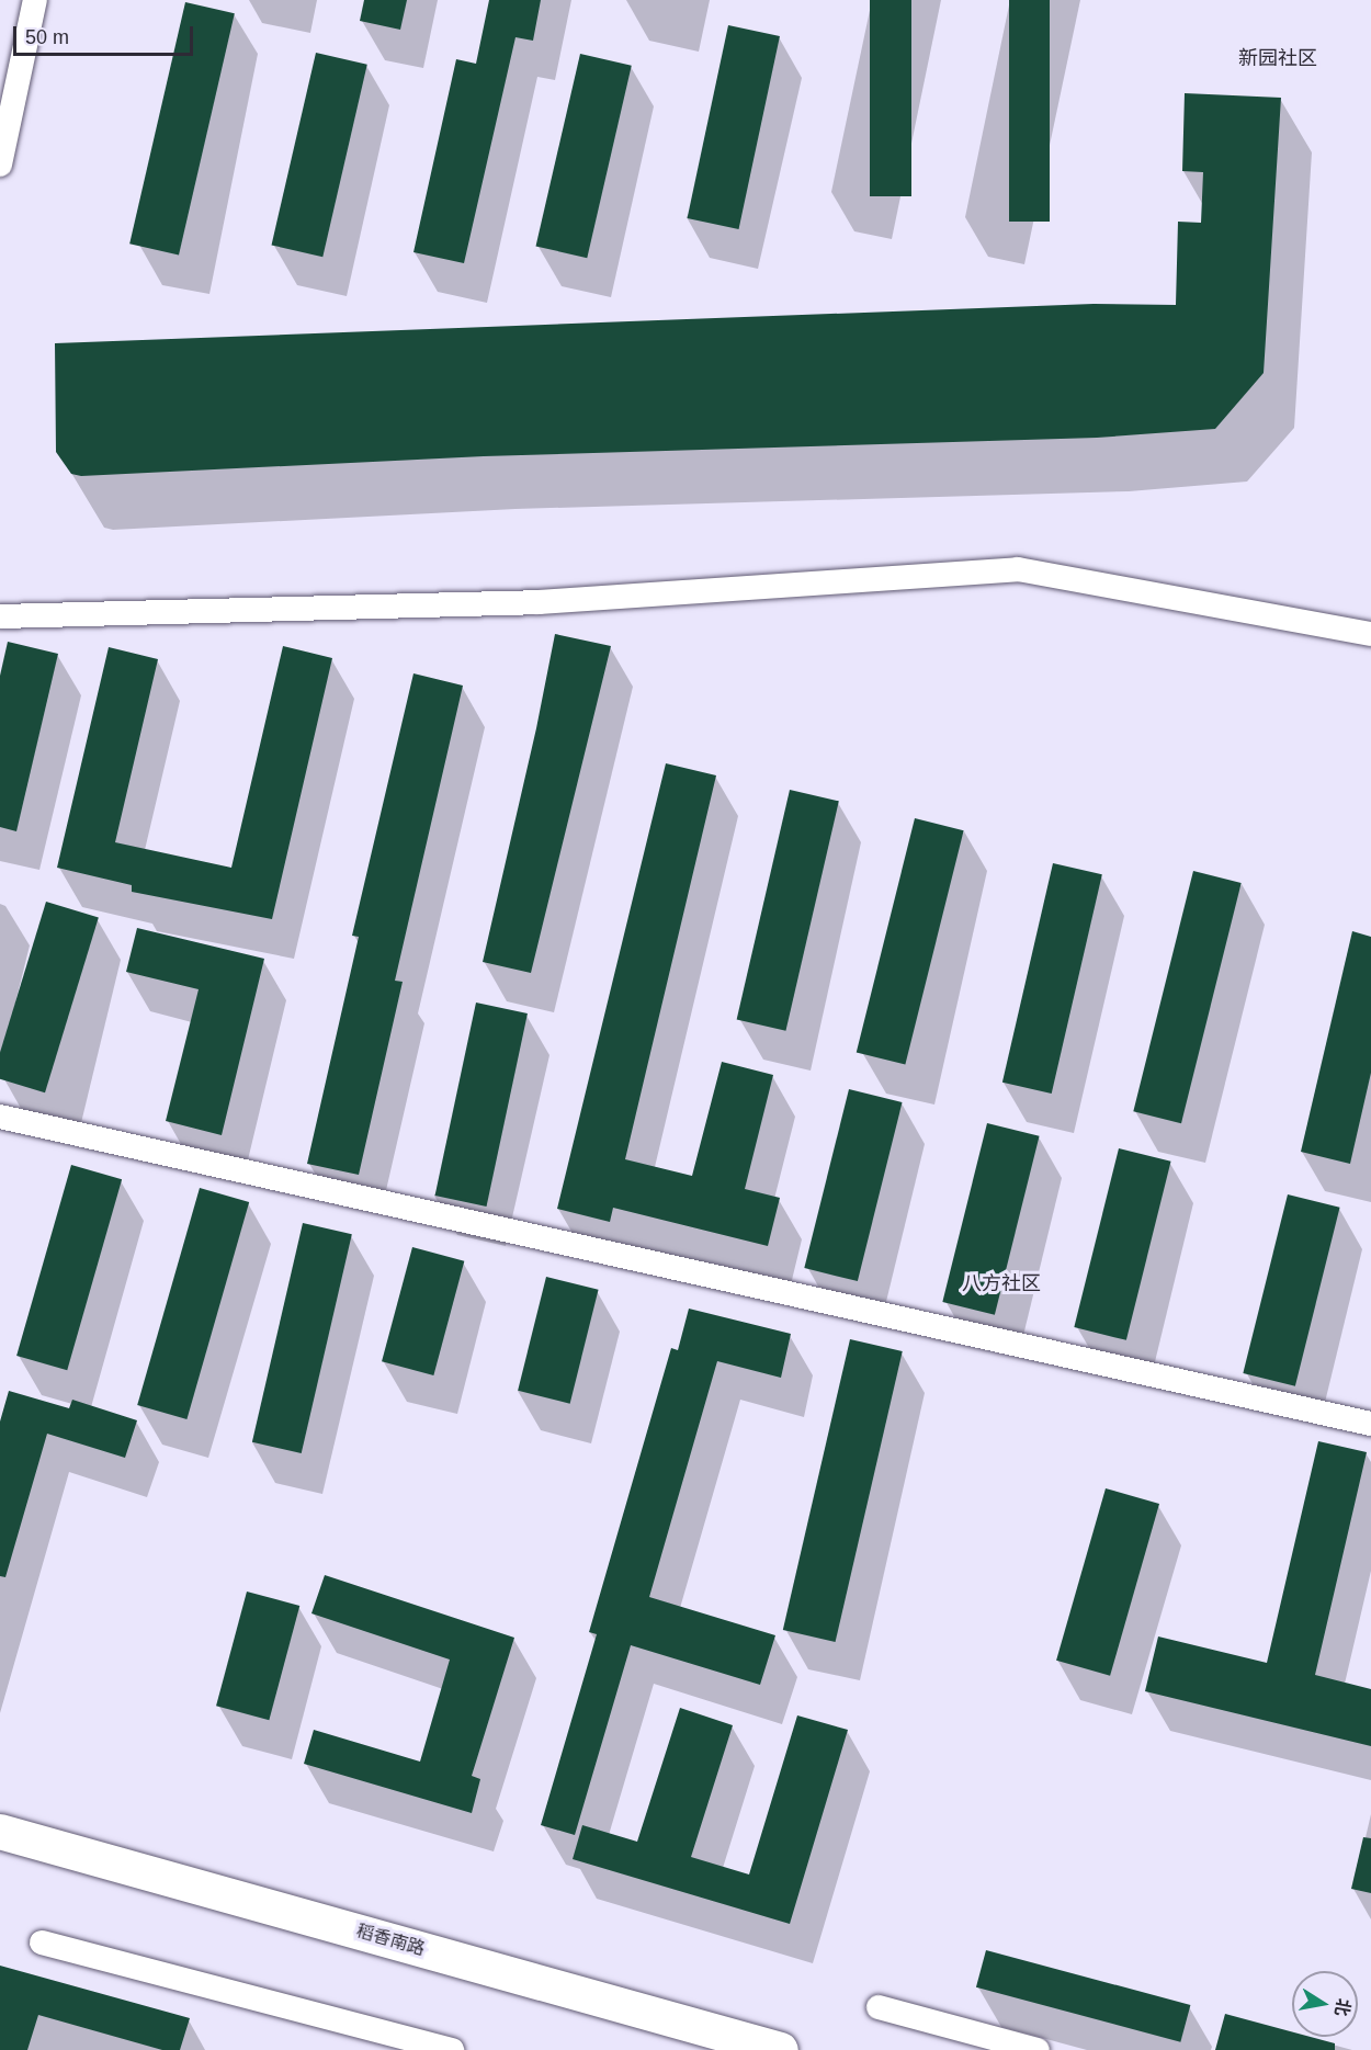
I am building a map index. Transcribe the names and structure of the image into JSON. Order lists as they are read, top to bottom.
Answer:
{
  "streets": {
    "main road": ["稻香南路"]
  },
  "districts": ["新园社区", "八方社区"],
  "scale_bar": "50 m",
  "north": "right"
}
